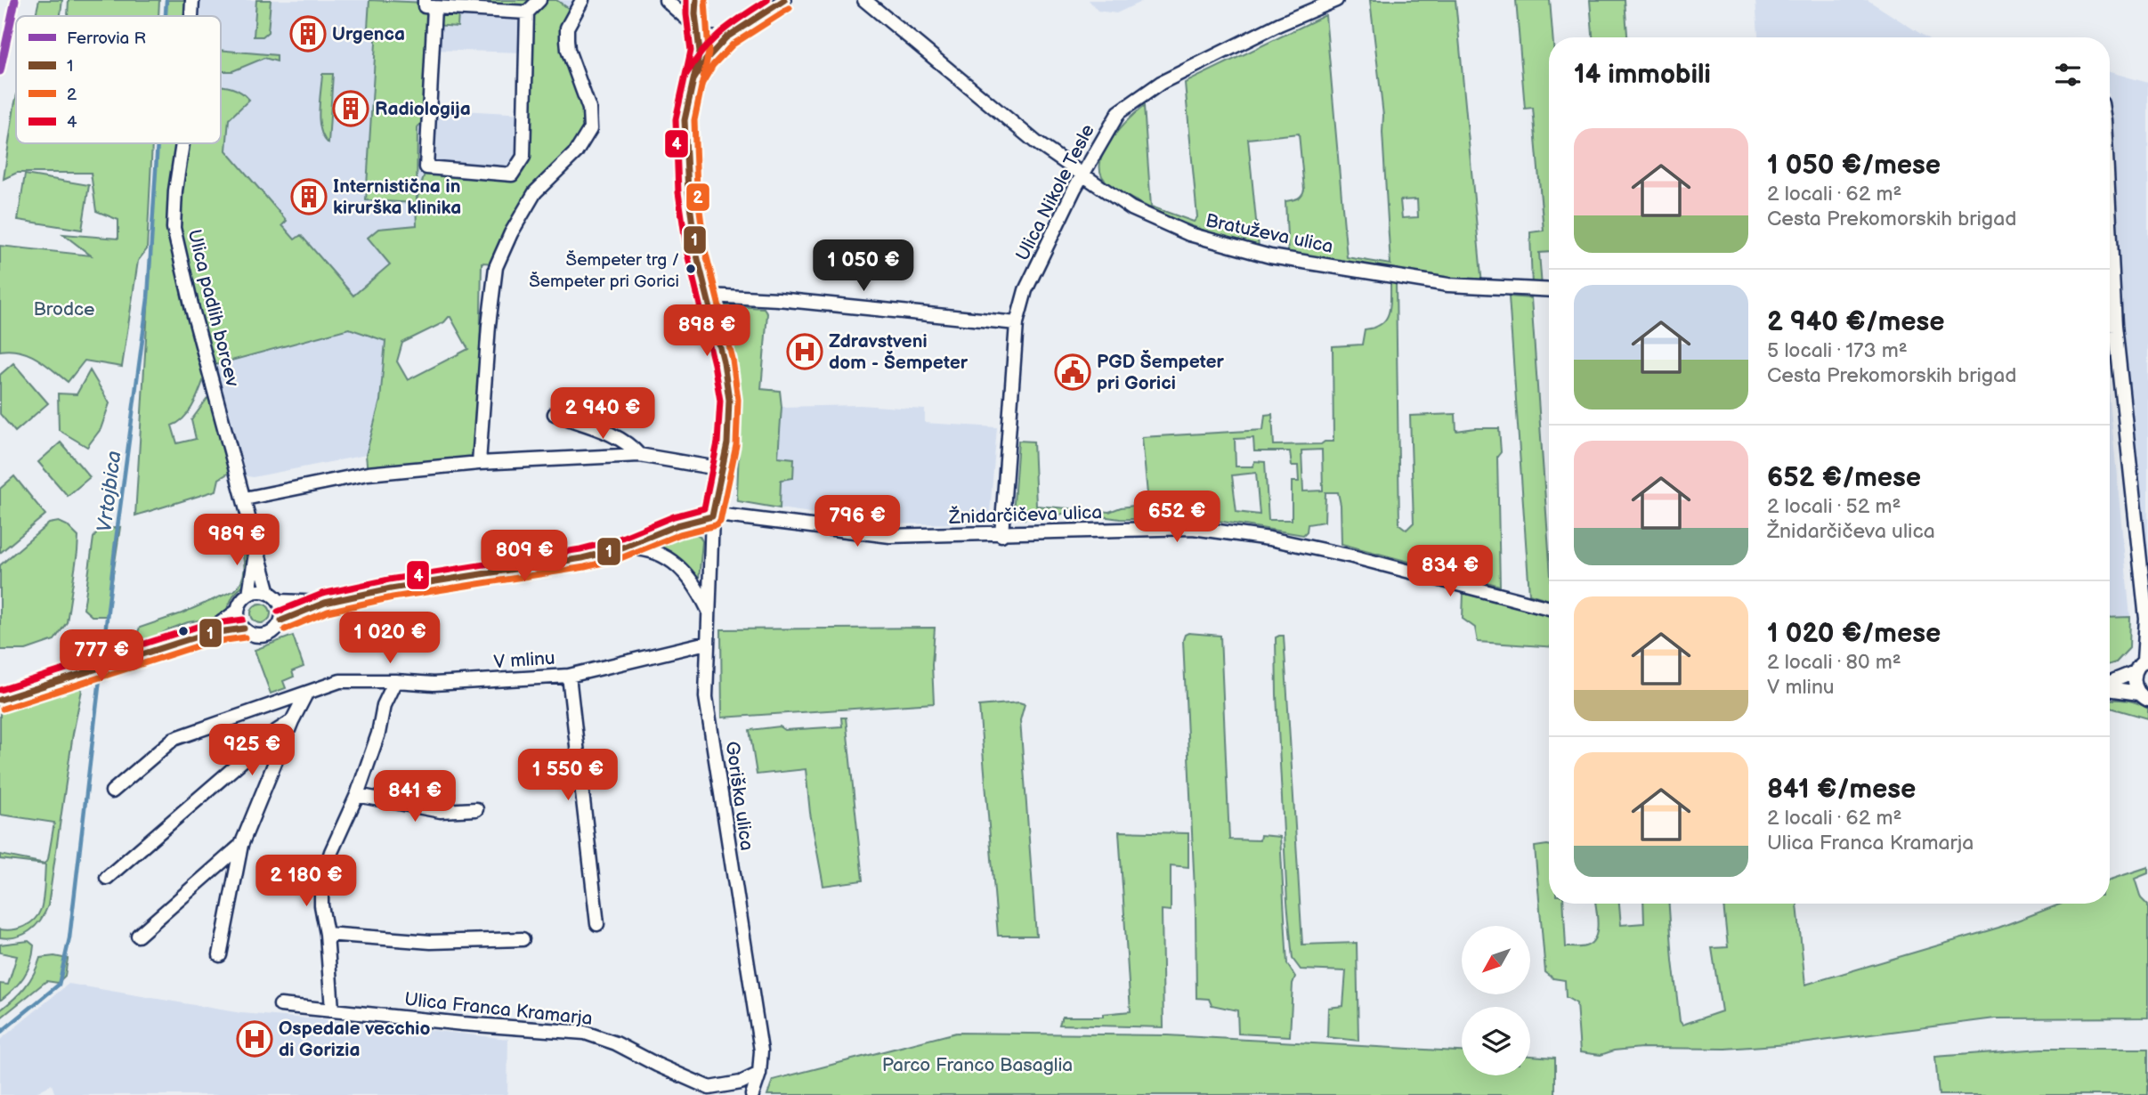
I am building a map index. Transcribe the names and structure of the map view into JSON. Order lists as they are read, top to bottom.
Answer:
{
  "streets": {
    "street": [
      "Ulica Nikole Tesle",
      "Bratuževa ulica",
      "Ulica padlih borcev",
      "Žnidarčičeva ulica",
      "V mlinu",
      "Goriška ulica",
      "Ulica Franca Kramarja"
    ]
  },
  "crossings": [
    ["Ulica Nikole Tesle", "Bratuževa ulica"],
    ["Ulica Nikole Tesle", "Žnidarčičeva ulica"],
    ["Žnidarčičeva ulica", "Goriška ulica"],
    ["V mlinu", "Goriška ulica"],
    ["Goriška ulica", "Ulica Franca Kramarja"]
  ],
  "water": ["Vrtojbica"],
  "parks": ["Brodce", "Parco Franco Basaglia"],
  "places": {
    "building": ["Urgenca", "Radiologija", "Internistična in kirurška klinika"],
    "other": ["Šempeter trg / Šempeter pri Gorici"],
    "hospital": ["Zdravstveni dom - Šempeter", "Ospedale vecchio di Gorizia"],
    "public building": ["PGD Šempeter pri Gorici"]
  },
  "lines": [
    "rail line R",
    "transit line 1",
    "transit line 4",
    "transit line 2"
  ],
  "legend": [
    "Ferrovia R",
    "1",
    "2",
    "4"
  ],
  "north": "bottom left",
  "page": {
    "heading": "14 immobili",
    "list": [
      {
        "name": "1 050 €/mese",
        "note": "2 locali · 62 m² · Cesta Prekomorskih brigad"
      },
      {
        "name": "2 940 €/mese",
        "note": "5 locali · 173 m² · Cesta Prekomorskih brigad"
      },
      {
        "name": "652 €/mese",
        "note": "2 locali · 52 m² · Žnidarčičeva ulica"
      },
      {
        "name": "1 020 €/mese",
        "note": "2 locali · 80 m² · V mlinu"
      },
      {
        "name": "841 €/mese",
        "note": "2 locali · 62 m² · Ulica Franca Kramarja"
      }
    ],
    "price": [
      "1 050 €",
      "898 €",
      "2 940 €",
      "652 €",
      "796 €",
      "989 €",
      "809 €",
      "834 €",
      "1 020 €",
      "777 €",
      "925 €",
      "1 550 €",
      "841 €",
      "2 180 €"
    ]
  }
}
